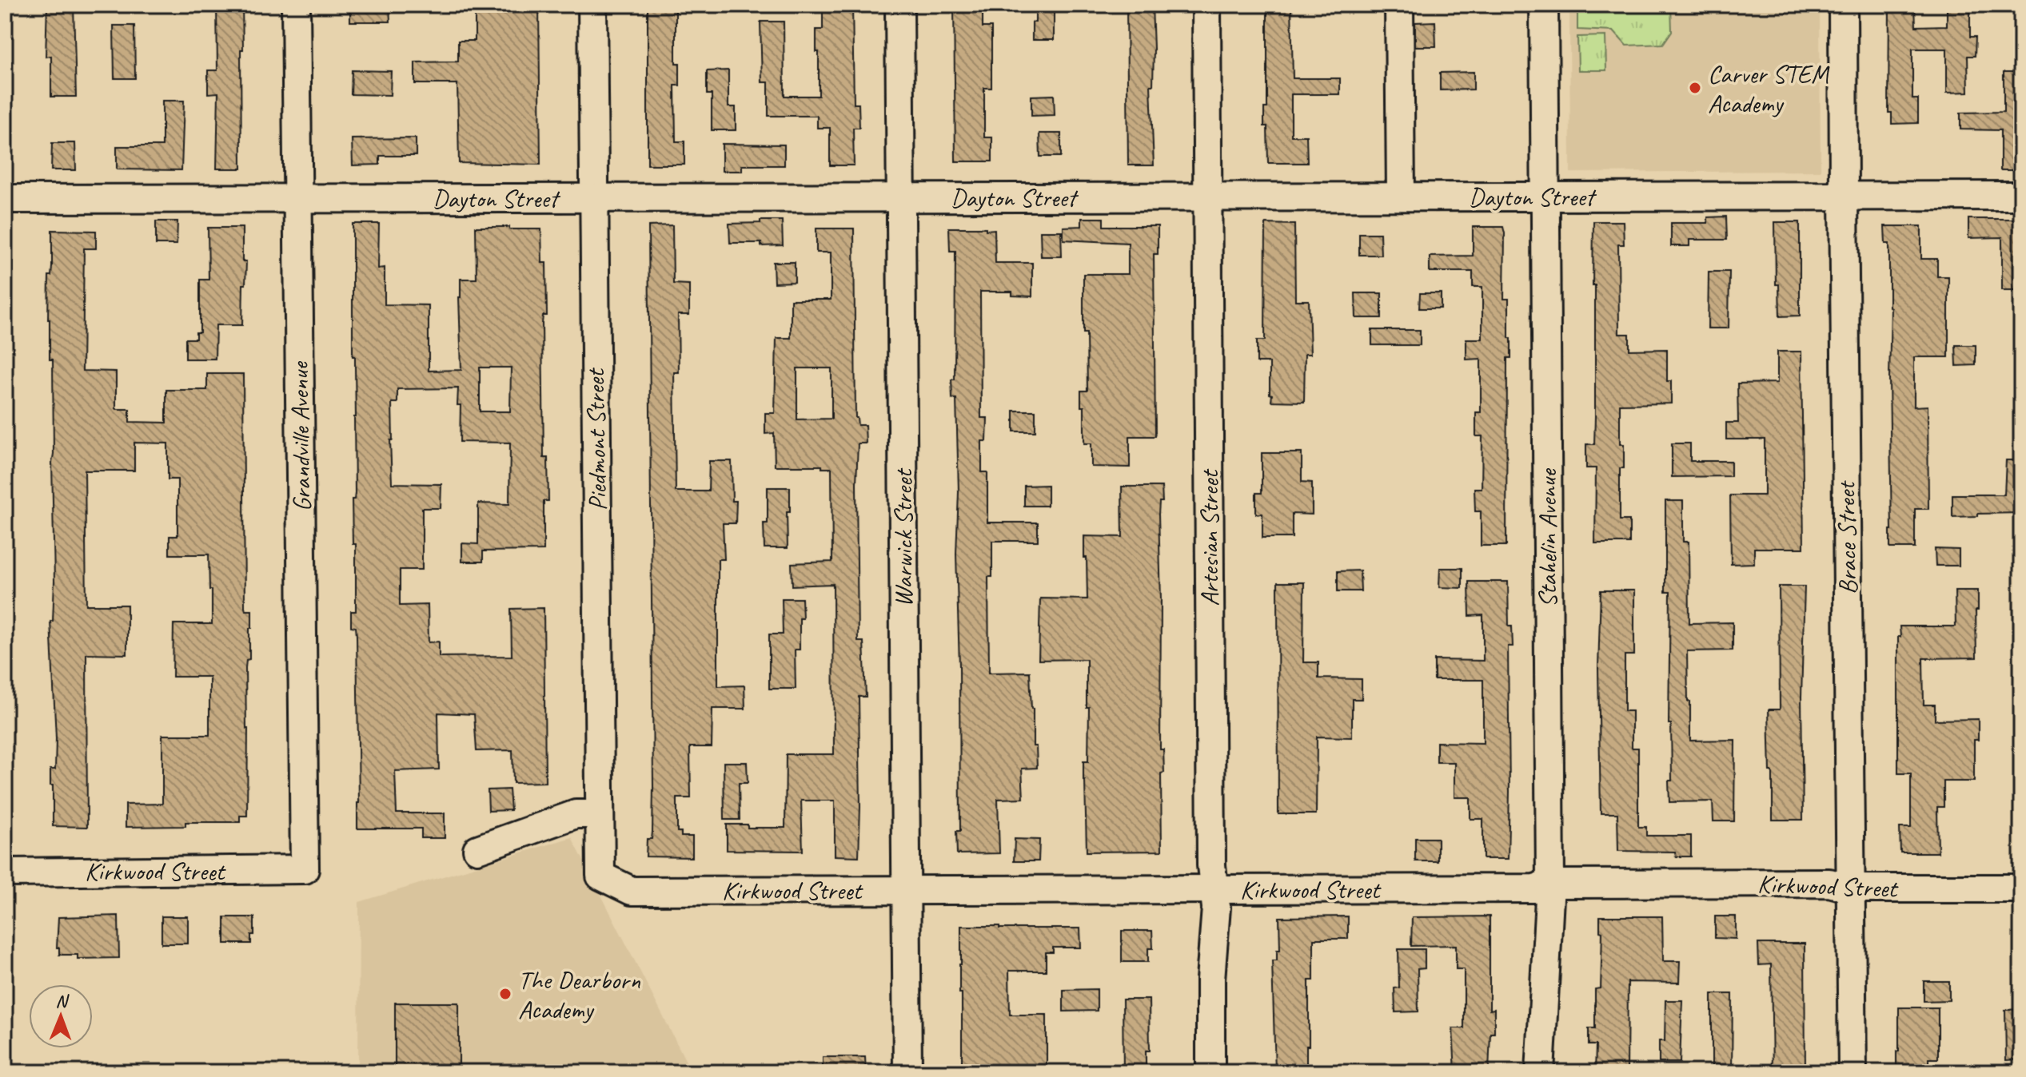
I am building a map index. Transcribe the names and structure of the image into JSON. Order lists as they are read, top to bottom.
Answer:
{
  "streets": {
    "street": [
      "Dayton Street",
      "Grandville Avenue",
      "Piedmont Street",
      "Warwick Street",
      "Artesian Street",
      "Stahelin Avenue",
      "Brace Street",
      "Kirkwood Street"
    ]
  },
  "crossings": [
    ["Dayton Street", "Grandville Avenue"],
    ["Dayton Street", "Piedmont Street"],
    ["Dayton Street", "Warwick Street"],
    ["Dayton Street", "Artesian Street"],
    ["Dayton Street", "Stahelin Avenue"],
    ["Dayton Street", "Brace Street"],
    ["Grandville Avenue", "Kirkwood Street"],
    ["Piedmont Street", "Kirkwood Street"],
    ["Warwick Street", "Kirkwood Street"],
    ["Artesian Street", "Kirkwood Street"],
    ["Stahelin Avenue", "Kirkwood Street"],
    ["Brace Street", "Kirkwood Street"]
  ],
  "places": ["Carver STEM Academy", "The Dearborn Academy"],
  "north": "top"
}
